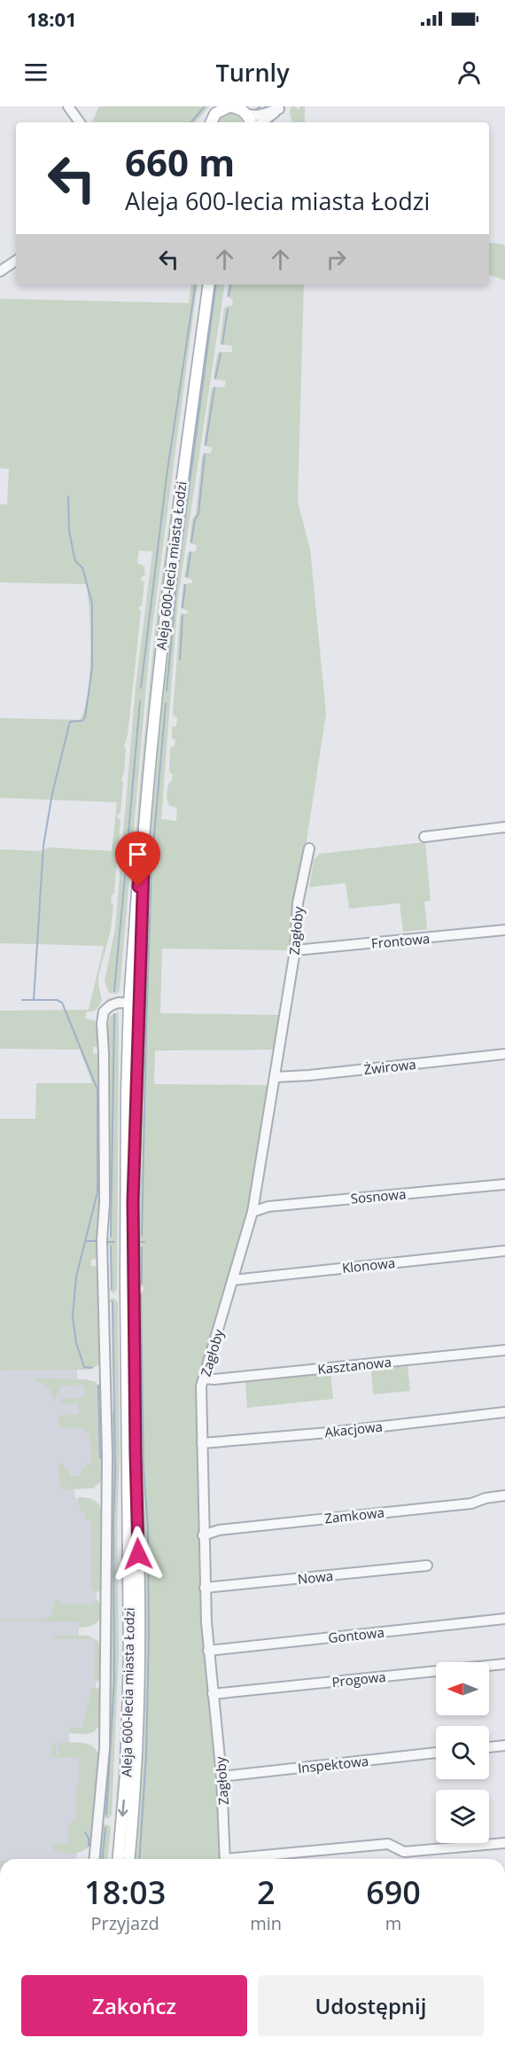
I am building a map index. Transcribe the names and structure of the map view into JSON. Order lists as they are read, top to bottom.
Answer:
{
  "streets": {
    "main road": ["Aleja 600-lecia miasta Łodzi"],
    "street": [
      "Zagłoby",
      "Frontowa",
      "Żwirowa",
      "Sosnowa",
      "Klonowa",
      "Kasztanowa",
      "Akacjowa",
      "Zamkowa",
      "Nowa",
      "Gontowa",
      "Progowa",
      "Inspektowa"
    ]
  },
  "crossings": [
    ["Zagłoby", "Frontowa"],
    ["Zagłoby", "Żwirowa"],
    ["Zagłoby", "Sosnowa"],
    ["Zagłoby", "Klonowa"],
    ["Zagłoby", "Kasztanowa"],
    ["Zagłoby", "Akacjowa"],
    ["Zagłoby", "Zamkowa"],
    ["Zagłoby", "Nowa"],
    ["Zagłoby", "Gontowa"],
    ["Zagłoby", "Progowa"],
    ["Zagłoby", "Inspektowa"]
  ],
  "north": "left",
  "page": {
    "status": "18:01",
    "header": "Turnly",
    "turn": ["660 m", "Aleja 600-lecia miasta Łodzi"],
    "eta": [
      "18:03",
      "Przyjazd",
      "2",
      "min",
      "690",
      "m"
    ],
    "buttons": ["Zakończ", "Udostępnij"]
  }
}
